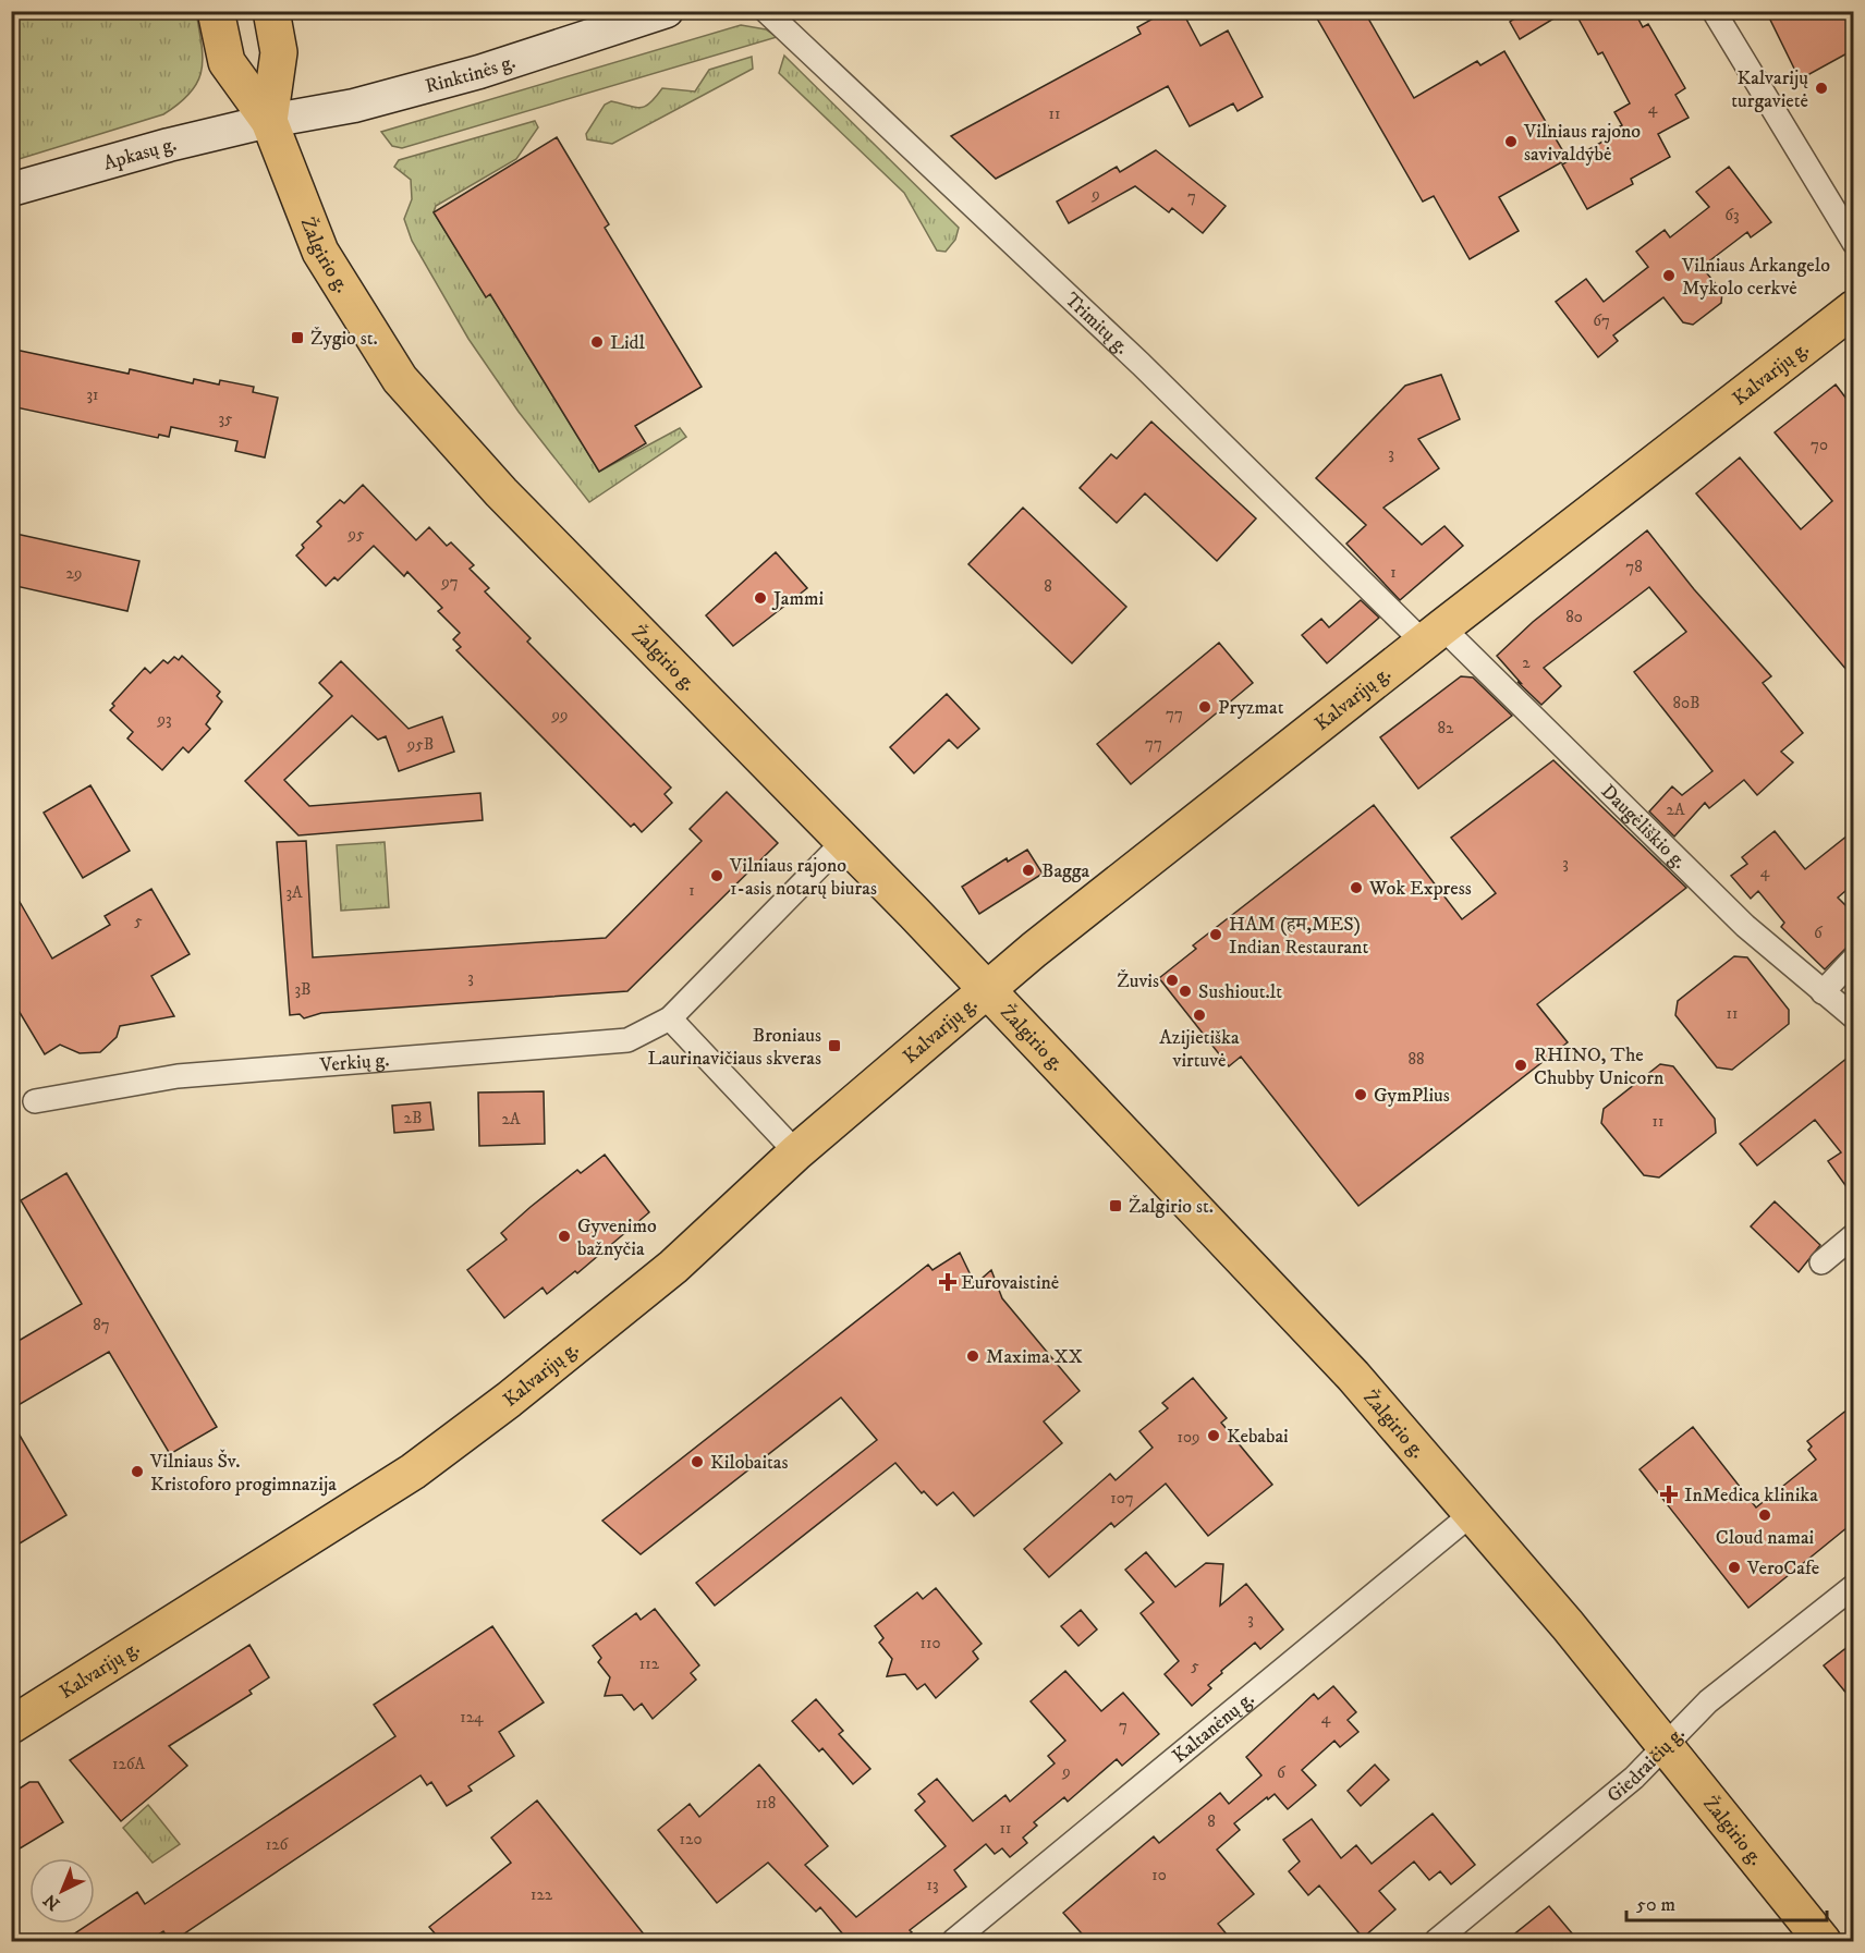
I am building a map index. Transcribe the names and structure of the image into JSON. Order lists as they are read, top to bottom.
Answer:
{
  "streets": {
    "main road": [
      "Rinktinės g.",
      "Apkasų g.",
      "Žalgirio g.",
      "Kalvarijų g."
    ],
    "street": [
      "Trimitų g.",
      "Daugėliškio g.",
      "Verkių g.",
      "Kaltanėnų g.",
      "Giedraičių g."
    ]
  },
  "crossings": [
    ["Rinktinės g.", "Apkasų g."],
    ["Rinktinės g.", "Žalgirio g."],
    ["Apkasų g.", "Žalgirio g."],
    ["Žalgirio g.", "Kalvarijų g."],
    ["Žalgirio g.", "Verkių g."],
    ["Žalgirio g.", "Kaltanėnų g."],
    ["Žalgirio g.", "Giedraičių g."],
    ["Trimitų g.", "Kalvarijų g."],
    ["Trimitų g.", "Daugėliškio g."],
    ["Kalvarijų g.", "Daugėliškio g."]
  ],
  "places": {
    "other": [
      "Kalvarijų turgavietė",
      "Vilniaus rajono savivaldybė",
      "Vilniaus Arkangelo Mykolo cerkvė",
      "Lidl",
      "Jammi",
      "Pryzmat",
      "Bagga",
      "Vilniaus rajono 1-asis notarų biuras",
      "Wok Express",
      "HAM (हम,MES) Indian Restaurant",
      "Žuvis",
      "Sushiout.lt",
      "Azijietiška virtuvė",
      "RHINO, The Chubby Unicorn",
      "GymPlius",
      "Gyvenimo bažnyčia",
      "Maxima XX",
      "Kebabai",
      "Kilobaitas",
      "Vilniaus Šv. Kristoforo progimnazija",
      "Cloud namai",
      "VeroCafe"
    ],
    "transit": ["Žygio st.", "Broniaus Laurinavičiaus skveras", "Žalgirio st."],
    "health": ["Eurovaistinė", "InMedica klinika"]
  },
  "house_numbers": [
    "4",
    "11",
    "9",
    "7",
    "63",
    "67",
    "31",
    "35",
    "70",
    "3",
    "95",
    "78",
    "1",
    "29",
    "97",
    "8",
    "80",
    "2",
    "80B",
    "77",
    "99",
    "93",
    "82",
    "77",
    "95B",
    "2A",
    "3",
    "4",
    "1",
    "3A",
    "5",
    "6",
    "3",
    "3B",
    "11",
    "88",
    "2B",
    "2A",
    "11",
    "87",
    "109",
    "107",
    "3",
    "110",
    "112",
    "5",
    "124",
    "4",
    "7",
    "126A",
    "9",
    "6",
    "118",
    "8",
    "11",
    "120",
    "126",
    "10",
    "13",
    "122"
  ],
  "scale_bar": "50 m",
  "north": "bottom left"
}
